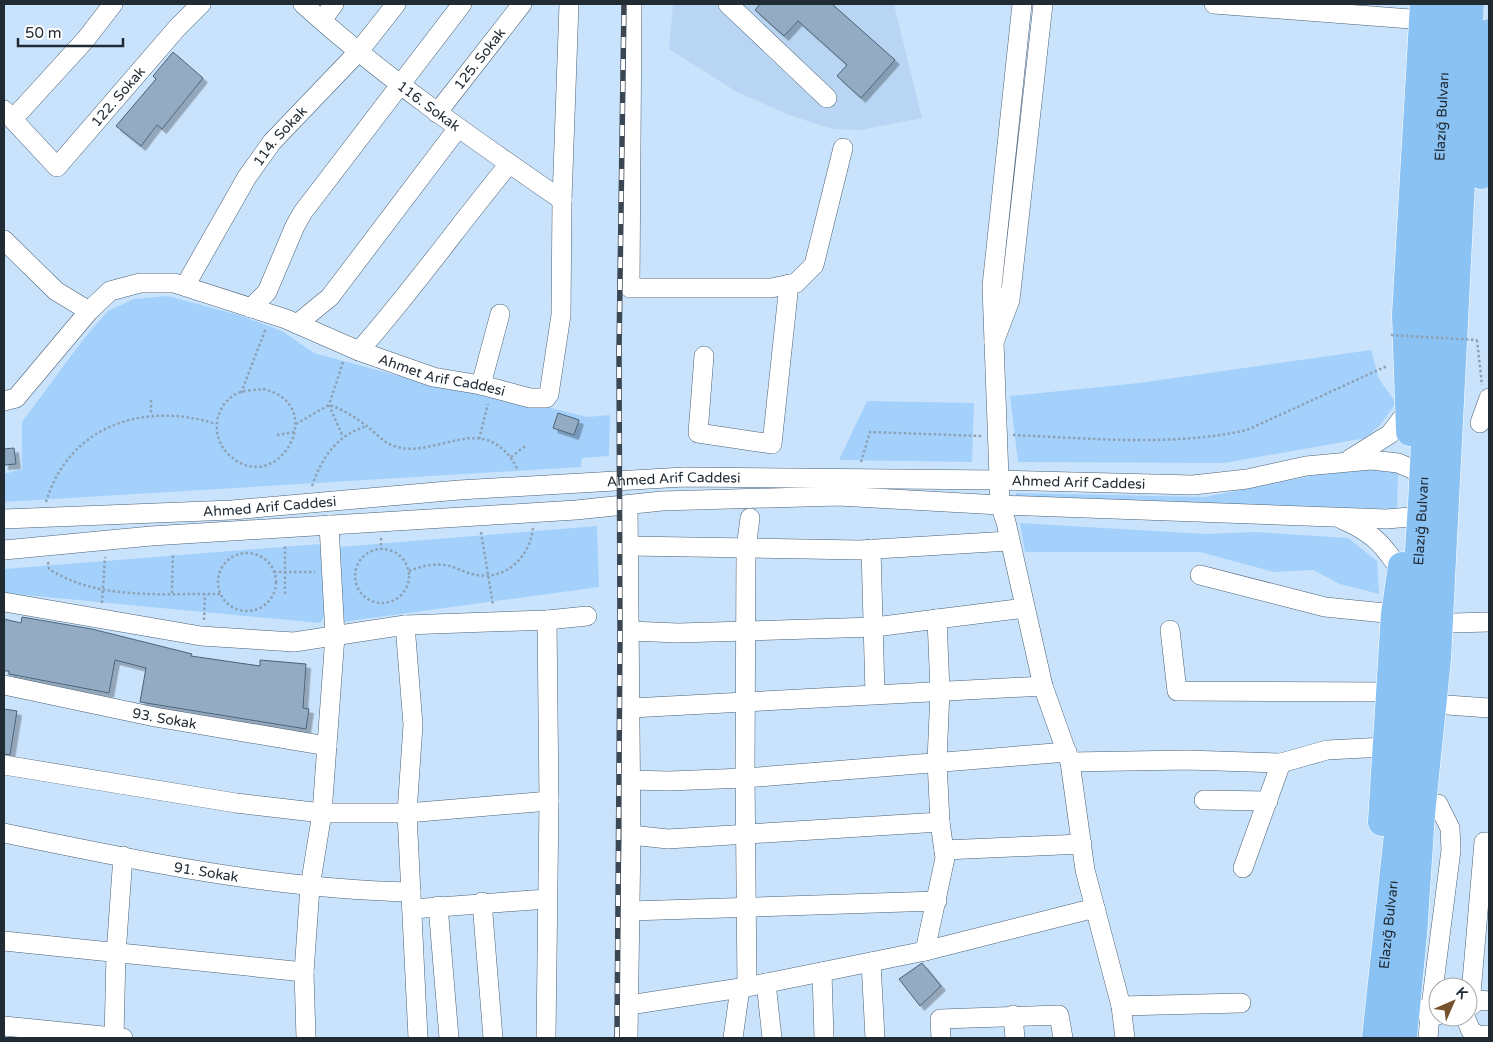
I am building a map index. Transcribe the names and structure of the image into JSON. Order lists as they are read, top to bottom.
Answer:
{
  "streets": {
    "highway": ["Elazığ Bulvarı"],
    "street": [
      "125. Sokak",
      "122. Sokak",
      "116. Sokak",
      "114. Sokak",
      "Ahmet Arif Caddesi",
      "Ahmed Arif Caddesi",
      "93. Sokak",
      "91. Sokak"
    ]
  },
  "crossings": [
    ["125. Sokak", "116. Sokak"],
    ["116. Sokak", "114. Sokak"],
    ["116. Sokak", "Ahmet Arif Caddesi"],
    ["Elazığ Bulvarı", "Ahmed Arif Caddesi"],
    ["114. Sokak", "Ahmet Arif Caddesi"]
  ],
  "scale_bar": "50 m",
  "north": "top right"
}
